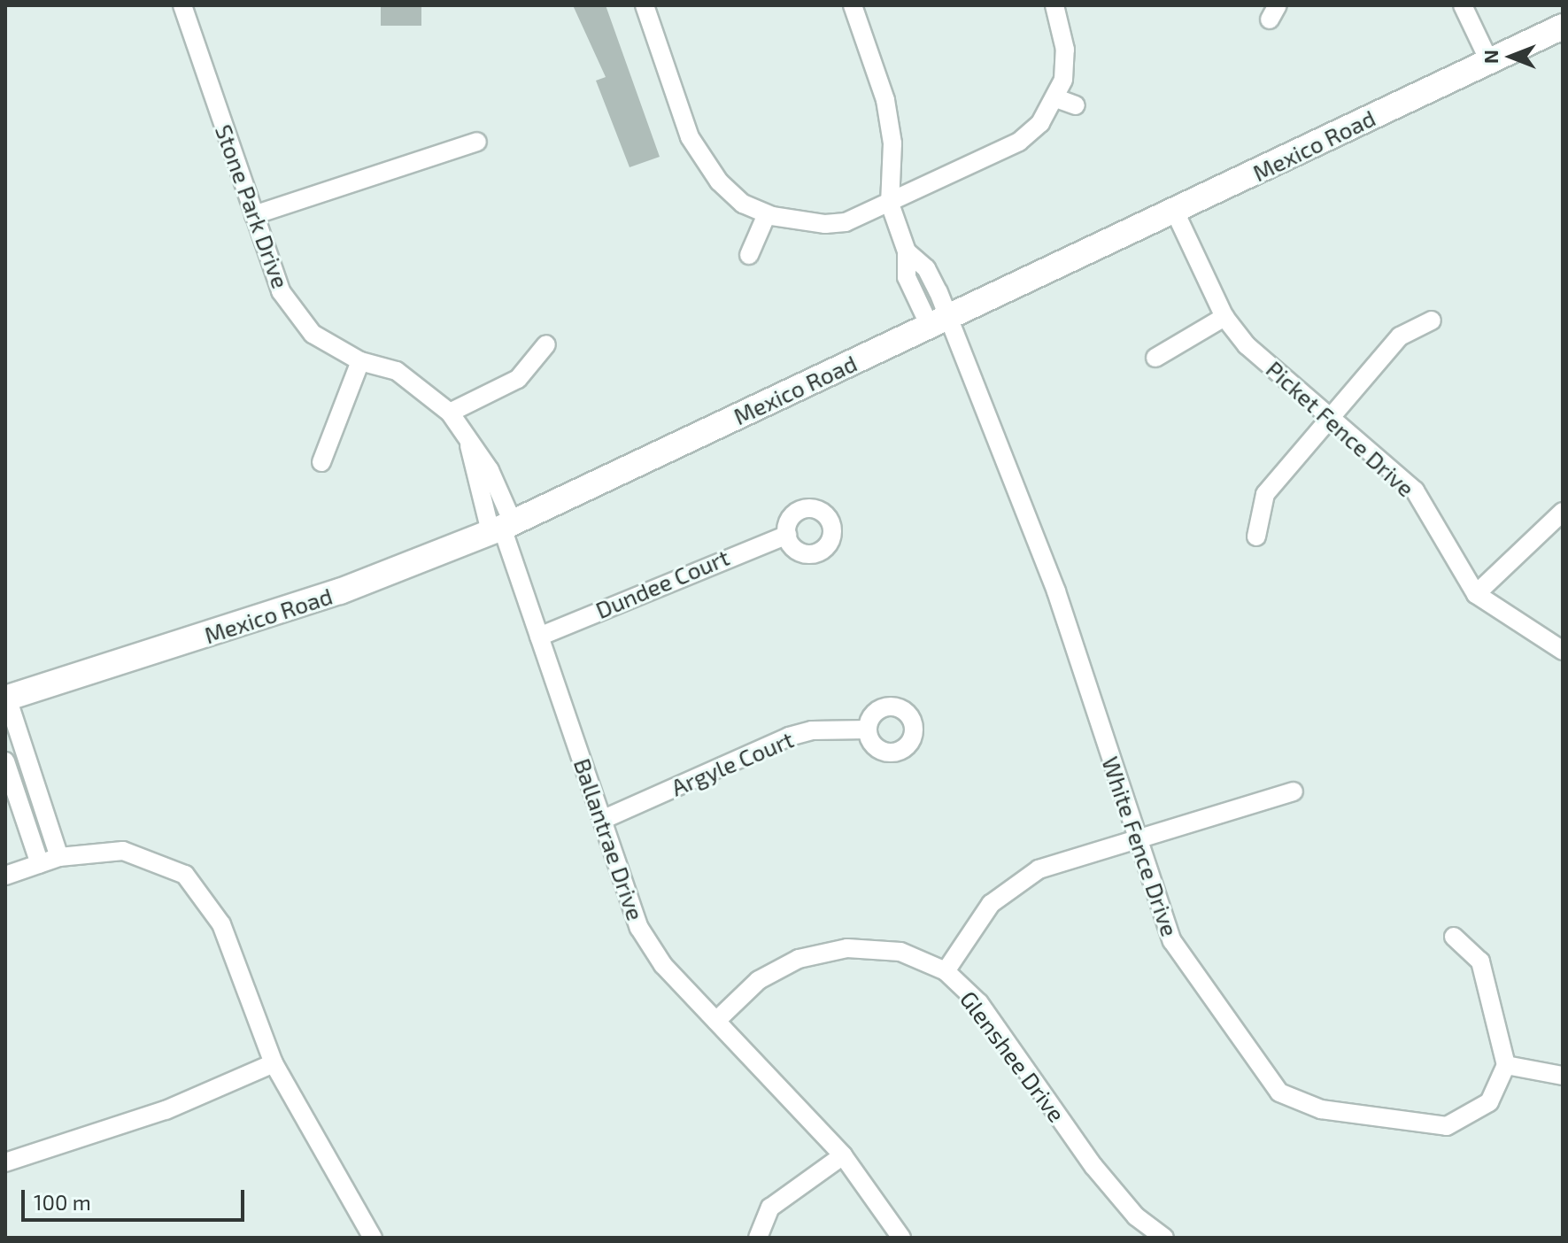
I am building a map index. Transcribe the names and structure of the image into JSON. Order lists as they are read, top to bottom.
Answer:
{
  "streets": {
    "street": [
      "Mexico Road",
      "Stone Park Drive",
      "Picket Fence Drive",
      "Dundee Court",
      "Argyle Court",
      "Ballantrae Drive",
      "White Fence Drive",
      "Glenshee Drive"
    ]
  },
  "crossings": [
    ["Mexico Road", "Stone Park Drive"],
    ["Mexico Road", "Picket Fence Drive"],
    ["Mexico Road", "Ballantrae Drive"],
    ["Mexico Road", "White Fence Drive"],
    ["Stone Park Drive", "Ballantrae Drive"],
    ["Dundee Court", "Ballantrae Drive"],
    ["Argyle Court", "Ballantrae Drive"],
    ["Ballantrae Drive", "Glenshee Drive"]
  ],
  "scale_bar": "100 m",
  "north": "left"
}
